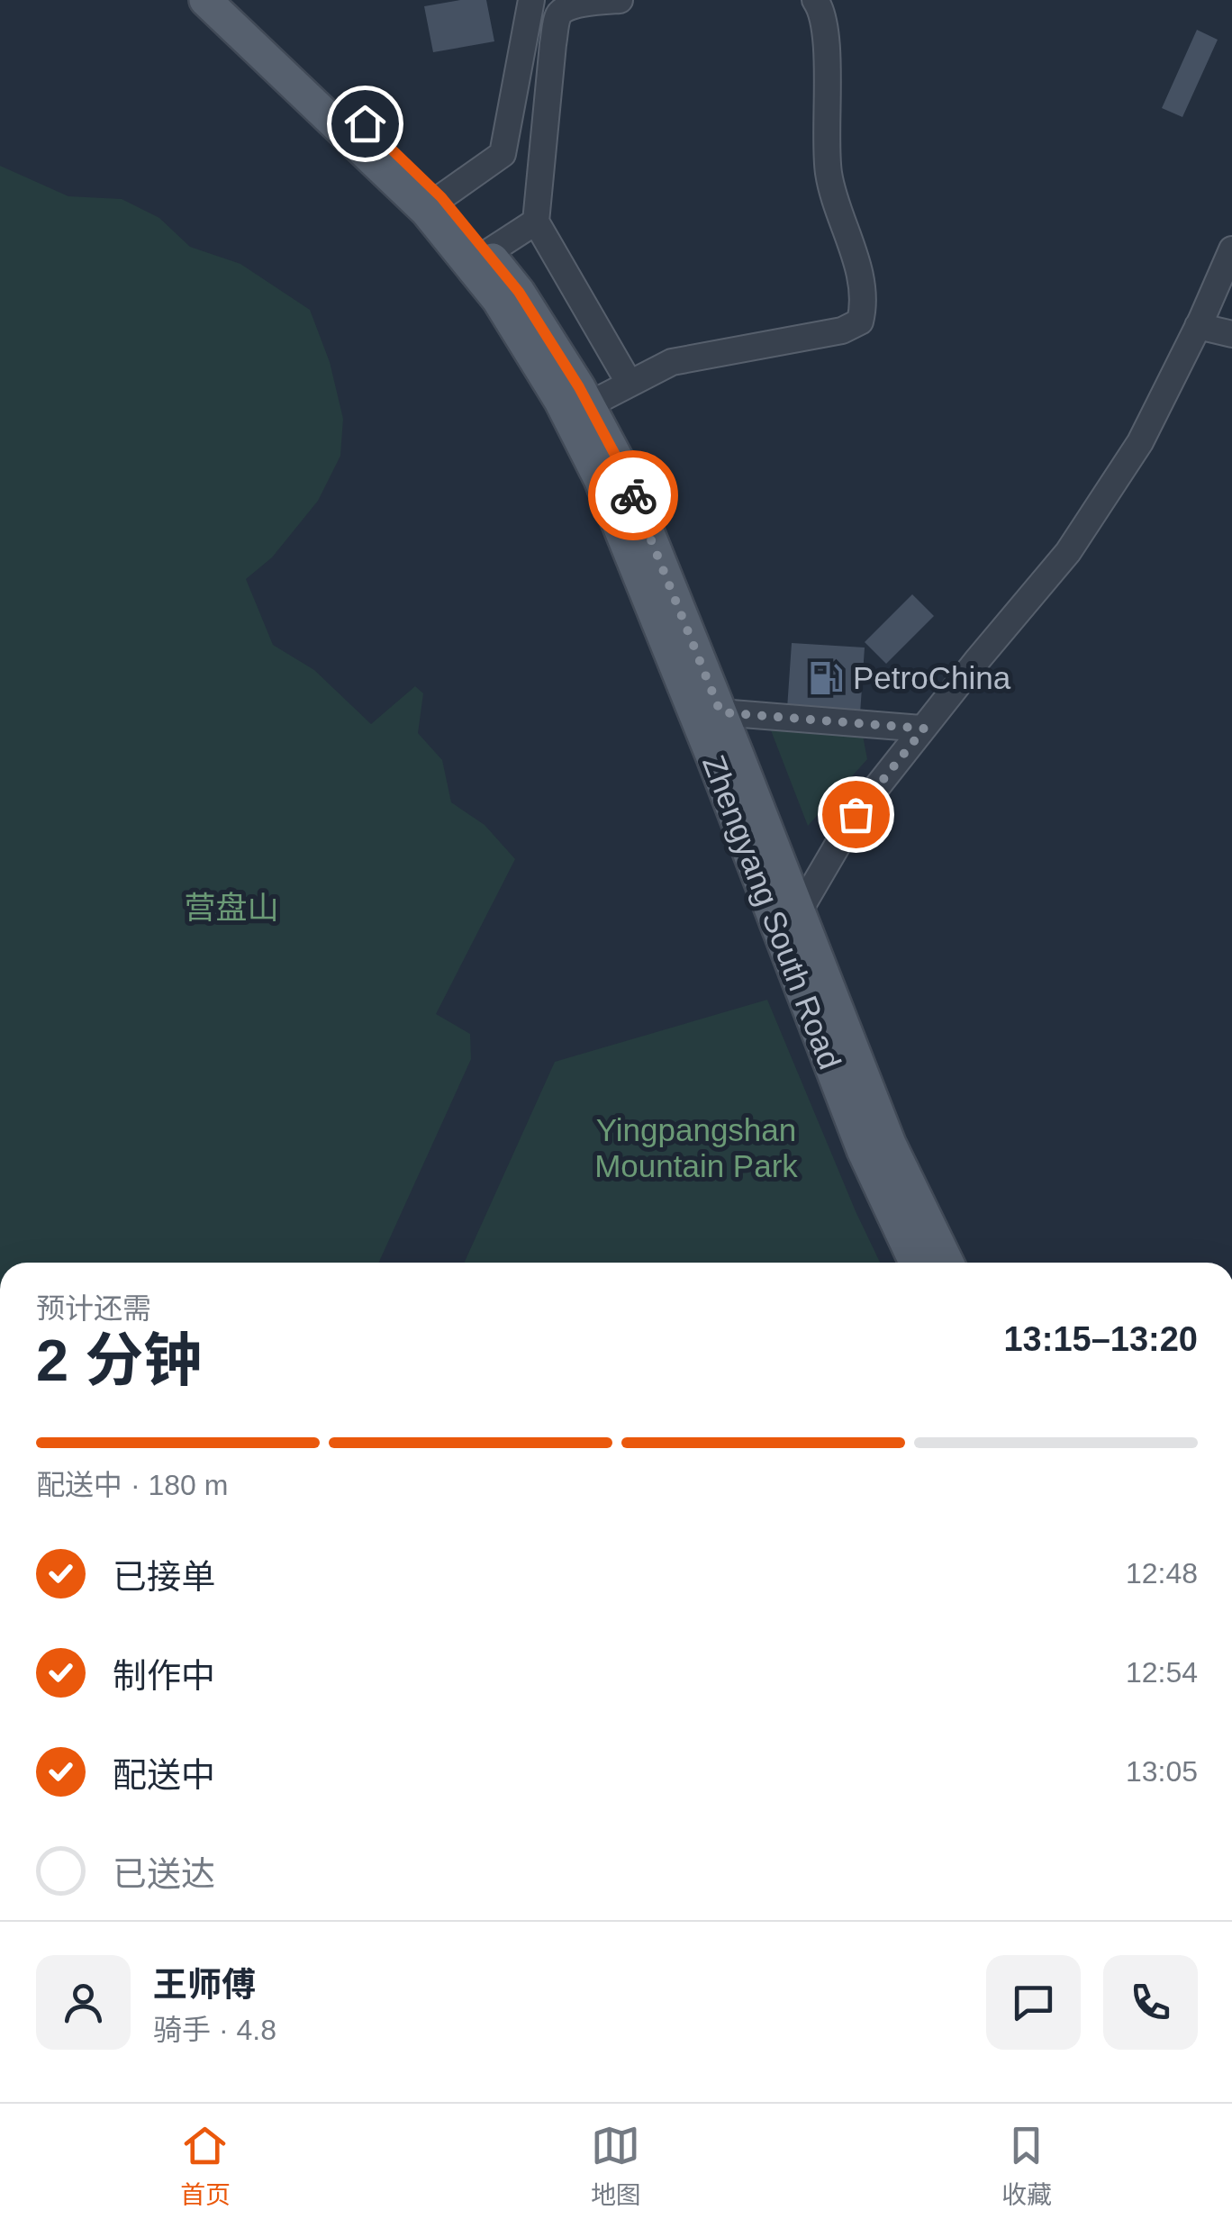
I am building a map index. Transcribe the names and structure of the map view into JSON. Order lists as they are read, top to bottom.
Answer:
{
  "streets": {
    "main road": ["Zhengyang South Road"]
  },
  "parks": ["营盘山", "Yingpangshan Mountain Park"],
  "places": {
    "fuel station": ["PetroChina"]
  },
  "page": {
    "heading": ["2 分钟", "预计还需", "13:15–13:20"],
    "panel": ["王师傅", "骑手 · 4.8"],
    "bar": "配送中 · 180 m",
    "list": [
      ["已接单", "12:48"],
      ["制作中", "12:54"],
      ["配送中", "13:05"],
      "已送达"
    ],
    "tabs": ["首页", "地图", "收藏"]
  }
}
